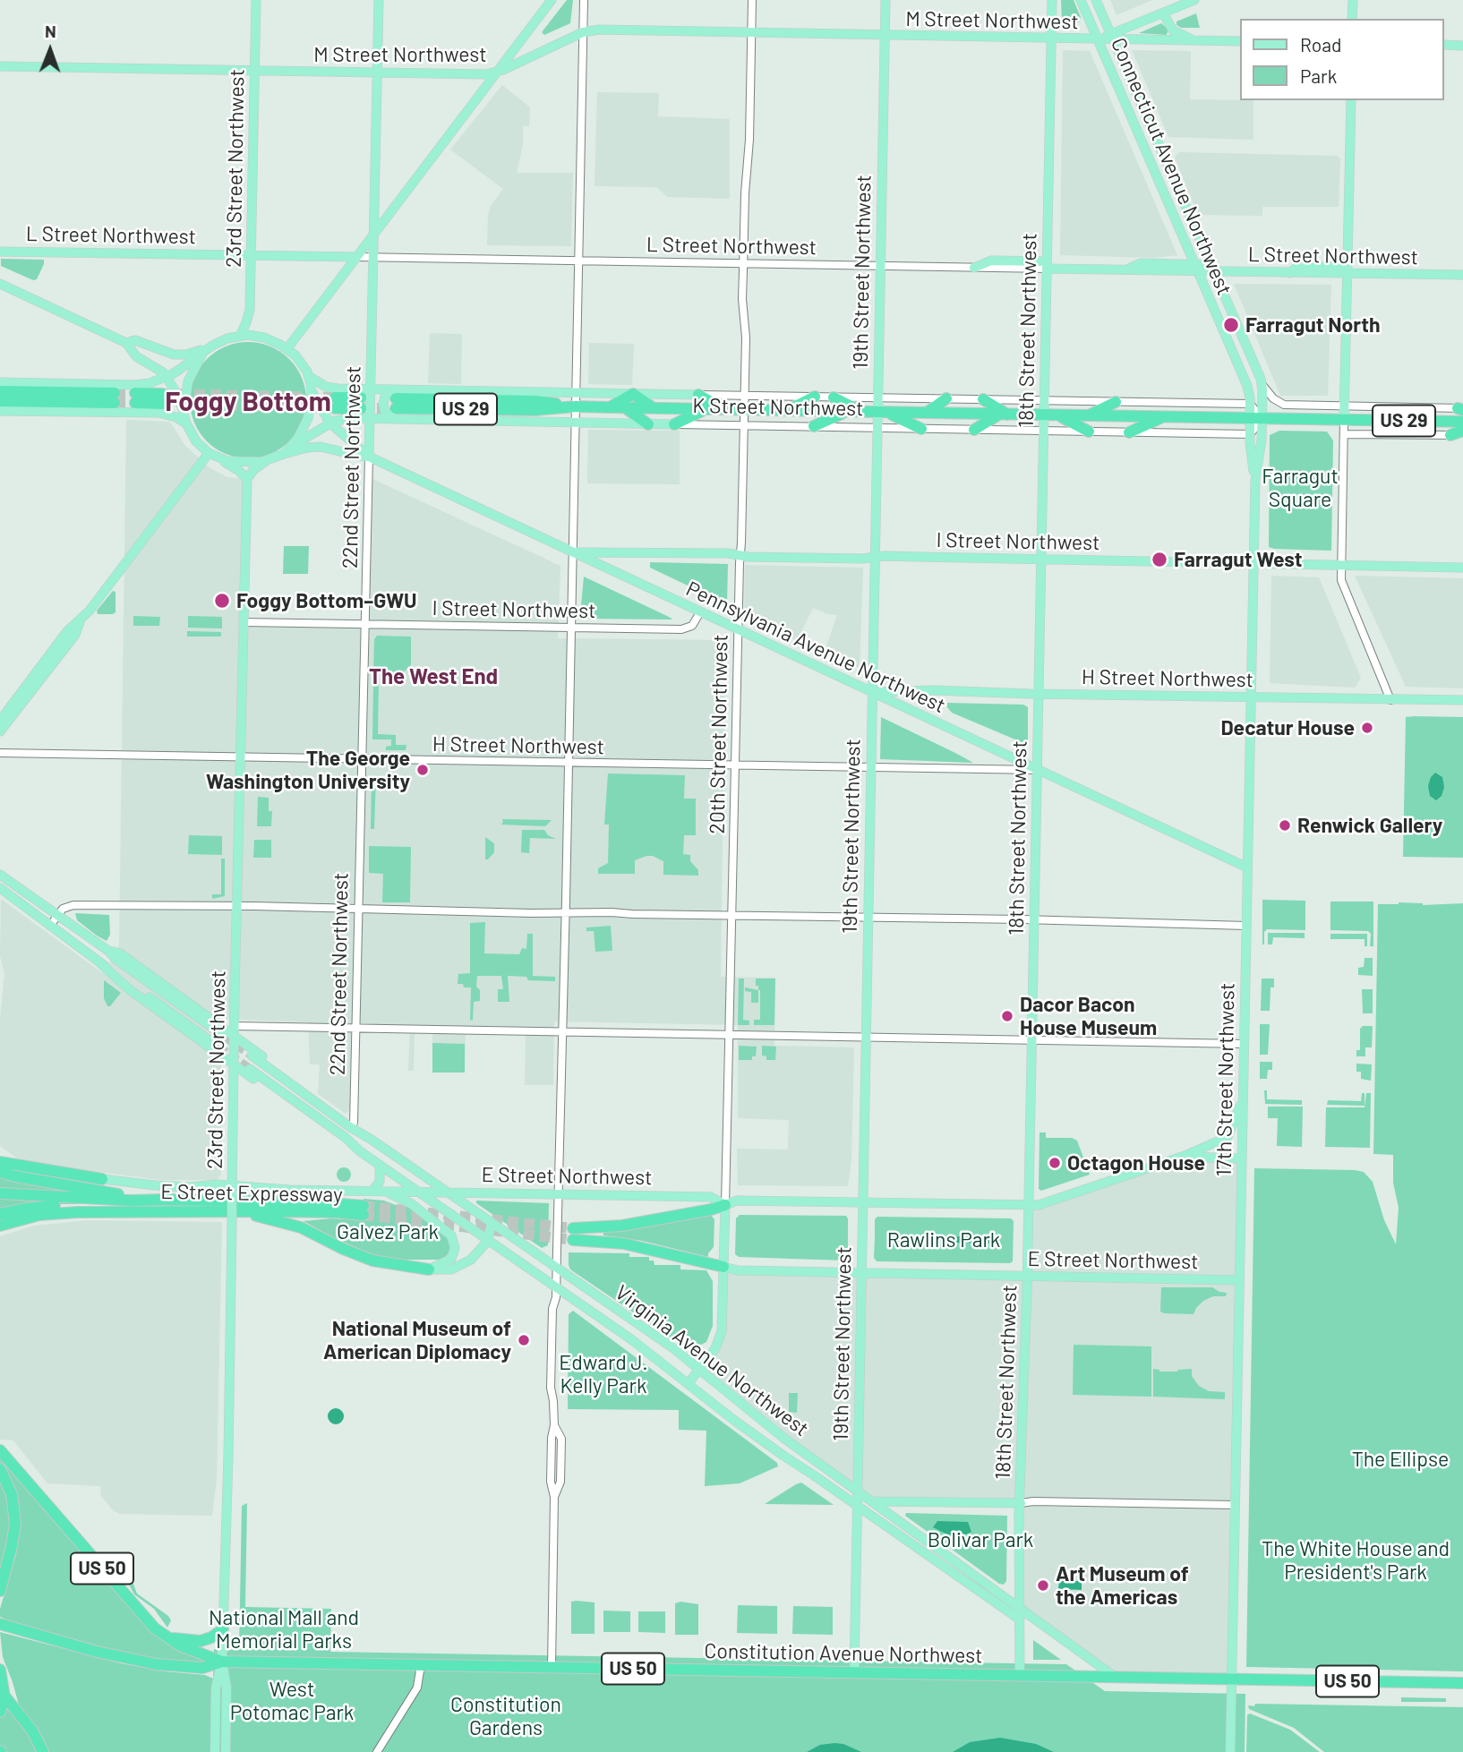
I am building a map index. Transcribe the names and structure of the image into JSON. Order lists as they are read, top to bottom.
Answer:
{
  "streets": {
    "highway": [
      "K Street Northwest",
      "US 29",
      "E Street Expressway",
      "US 50",
      "Constitution Avenue Northwest"
    ],
    "main road": [
      "M Street Northwest",
      "Connecticut Avenue Northwest",
      "23rd Street Northwest",
      "L Street Northwest",
      "19th Street Northwest",
      "18th Street Northwest",
      "22nd Street Northwest",
      "I Street Northwest",
      "Pennsylvania Avenue Northwest",
      "H Street Northwest",
      "20th Street Northwest",
      "17th Street Northwest",
      "E Street Northwest",
      "Virginia Avenue Northwest"
    ]
  },
  "crossings": [
    ["M Street Northwest", "Connecticut Avenue Northwest"],
    ["M Street Northwest", "23rd Street Northwest"],
    ["M Street Northwest", "19th Street Northwest"],
    ["M Street Northwest", "18th Street Northwest"],
    ["M Street Northwest", "22nd Street Northwest"],
    ["M Street Northwest", "20th Street Northwest"],
    ["Connecticut Avenue Northwest", "L Street Northwest"],
    ["Connecticut Avenue Northwest", "K Street Northwest"],
    ["Connecticut Avenue Northwest", "17th Street Northwest"],
    ["23rd Street Northwest", "L Street Northwest"],
    ["23rd Street Northwest", "K Street Northwest"],
    ["23rd Street Northwest", "I Street Northwest"],
    ["23rd Street Northwest", "Pennsylvania Avenue Northwest"],
    ["23rd Street Northwest", "H Street Northwest"],
    ["23rd Street Northwest", "E Street Northwest"],
    ["23rd Street Northwest", "E Street Expressway"],
    ["23rd Street Northwest", "Constitution Avenue Northwest"],
    ["L Street Northwest", "19th Street Northwest"],
    ["L Street Northwest", "18th Street Northwest"],
    ["L Street Northwest", "22nd Street Northwest"],
    ["L Street Northwest", "20th Street Northwest"],
    ["19th Street Northwest", "K Street Northwest"],
    ["19th Street Northwest", "I Street Northwest"],
    ["19th Street Northwest", "Pennsylvania Avenue Northwest"],
    ["19th Street Northwest", "H Street Northwest"],
    ["19th Street Northwest", "E Street Northwest"],
    ["19th Street Northwest", "Virginia Avenue Northwest"],
    ["19th Street Northwest", "Constitution Avenue Northwest"],
    ["18th Street Northwest", "K Street Northwest"],
    ["18th Street Northwest", "I Street Northwest"],
    ["18th Street Northwest", "Pennsylvania Avenue Northwest"],
    ["18th Street Northwest", "H Street Northwest"],
    ["18th Street Northwest", "E Street Northwest"],
    ["18th Street Northwest", "Virginia Avenue Northwest"],
    ["18th Street Northwest", "Constitution Avenue Northwest"],
    ["K Street Northwest", "22nd Street Northwest"],
    ["K Street Northwest", "Pennsylvania Avenue Northwest"],
    ["K Street Northwest", "20th Street Northwest"],
    ["K Street Northwest", "17th Street Northwest"],
    ["22nd Street Northwest", "I Street Northwest"],
    ["22nd Street Northwest", "Pennsylvania Avenue Northwest"],
    ["22nd Street Northwest", "H Street Northwest"],
    ["I Street Northwest", "Pennsylvania Avenue Northwest"],
    ["I Street Northwest", "20th Street Northwest"],
    ["I Street Northwest", "17th Street Northwest"],
    ["Pennsylvania Avenue Northwest", "H Street Northwest"],
    ["Pennsylvania Avenue Northwest", "20th Street Northwest"],
    ["Pennsylvania Avenue Northwest", "17th Street Northwest"],
    ["H Street Northwest", "20th Street Northwest"],
    ["H Street Northwest", "17th Street Northwest"],
    ["20th Street Northwest", "E Street Northwest"],
    ["20th Street Northwest", "Virginia Avenue Northwest"],
    ["17th Street Northwest", "E Street Northwest"],
    ["17th Street Northwest", "Constitution Avenue Northwest"],
    ["E Street Northwest", "Virginia Avenue Northwest"],
    ["Virginia Avenue Northwest", "Constitution Avenue Northwest"]
  ],
  "districts": ["Foggy Bottom", "The West End"],
  "parks": [
    "Farragut Square",
    "Galvez Park",
    "Rawlins Park",
    "Edward J. Kelly Park",
    "The Ellipse",
    "Bolivar Park",
    "The White House and President's Park",
    "National Mall and Memorial Parks",
    "West Potomac Park",
    "Constitution Gardens"
  ],
  "places": [
    "Farragut North",
    "Farragut West",
    "Foggy Bottom–GWU",
    "Decatur House",
    "The George Washington University",
    "Renwick Gallery",
    "Dacor Bacon House Museum",
    "Octagon House",
    "National Museum of American Diplomacy",
    "Art Museum of the Americas"
  ],
  "legend": ["Road", "Park"],
  "north": "top"
}
